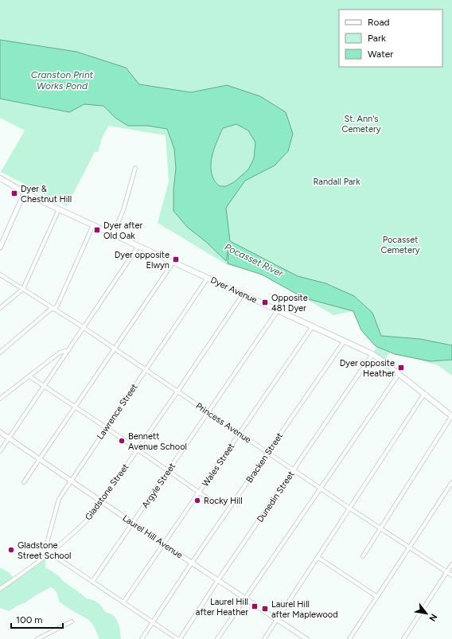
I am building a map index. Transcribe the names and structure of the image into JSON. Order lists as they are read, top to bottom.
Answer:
{
  "streets": {
    "main road": ["Dyer Avenue"],
    "street": [
      "Lawrence Street",
      "Princess Avenue",
      "Bracken Street",
      "Wales Street",
      "Argyle Street",
      "Gladstone Street",
      "Dunedin Street",
      "Laurel Hill Avenue"
    ]
  },
  "crossings": [
    ["Dyer Avenue", "Lawrence Street"],
    ["Dyer Avenue", "Bracken Street"],
    ["Dyer Avenue", "Wales Street"],
    ["Dyer Avenue", "Argyle Street"],
    ["Dyer Avenue", "Gladstone Street"],
    ["Dyer Avenue", "Dunedin Street"],
    ["Lawrence Street", "Princess Avenue"],
    ["Lawrence Street", "Gladstone Street"],
    ["Lawrence Street", "Laurel Hill Avenue"],
    ["Princess Avenue", "Bracken Street"],
    ["Princess Avenue", "Wales Street"],
    ["Princess Avenue", "Argyle Street"],
    ["Princess Avenue", "Gladstone Street"],
    ["Princess Avenue", "Dunedin Street"],
    ["Bracken Street", "Laurel Hill Avenue"],
    ["Wales Street", "Laurel Hill Avenue"],
    ["Argyle Street", "Laurel Hill Avenue"],
    ["Gladstone Street", "Laurel Hill Avenue"],
    ["Dunedin Street", "Laurel Hill Avenue"]
  ],
  "water": ["Cranston Print Works Pond", "Pocasset River"],
  "parks": ["St. Ann's Cemetery", "Randall Park", "Pocasset Cemetery"],
  "places": {
    "transit": [
      "Dyer & Chestnut Hill",
      "Dyer after Old Oak",
      "Dyer opposite Elwyn",
      "Opposite 481 Dyer",
      "Dyer opposite Heather",
      "Laurel Hill after Heather",
      "Laurel Hill after Maplewood"
    ],
    "other": ["Bennett Avenue School", "Rocky Hill", "Gladstone Street School"]
  },
  "legend": ["Road", "Park", "Water"],
  "scale_bar": "100 m",
  "north": "bottom right"
}
